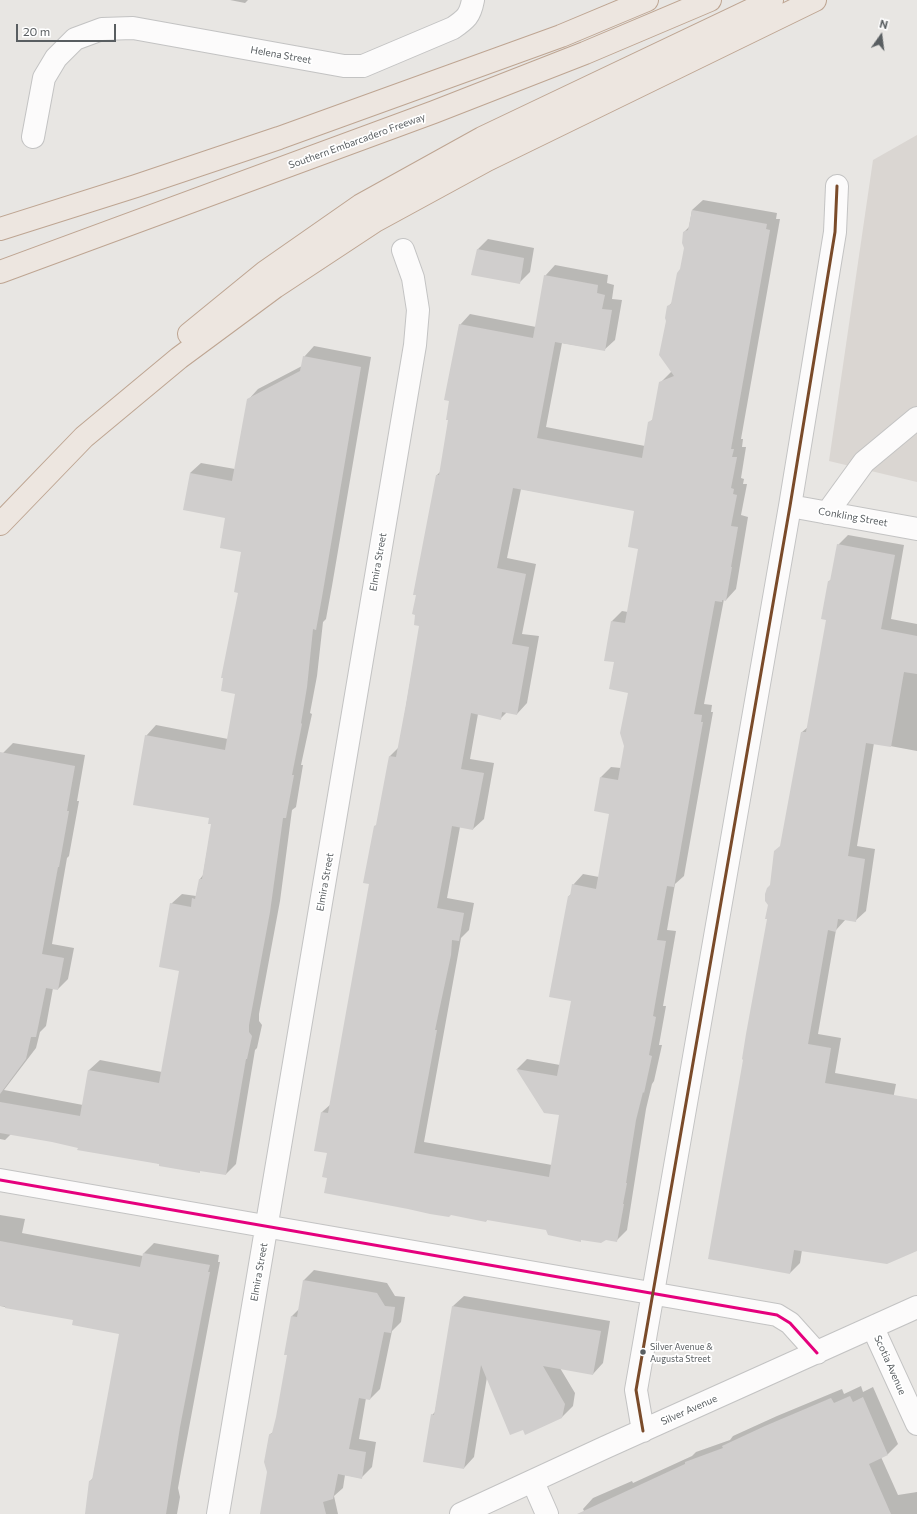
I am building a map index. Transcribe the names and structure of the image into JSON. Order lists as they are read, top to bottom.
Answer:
{
  "streets": {
    "highway": ["Southern Embarcadero Freeway"],
    "street": [
      "Helena Street",
      "Conkling Street",
      "Elmira Street",
      "Scotia Avenue",
      "Silver Avenue"
    ]
  },
  "crossings": [
    ["Scotia Avenue", "Silver Avenue"]
  ],
  "places": ["Silver Avenue & Augusta Street"],
  "scale_bar": "20 m",
  "north": "top"
}
